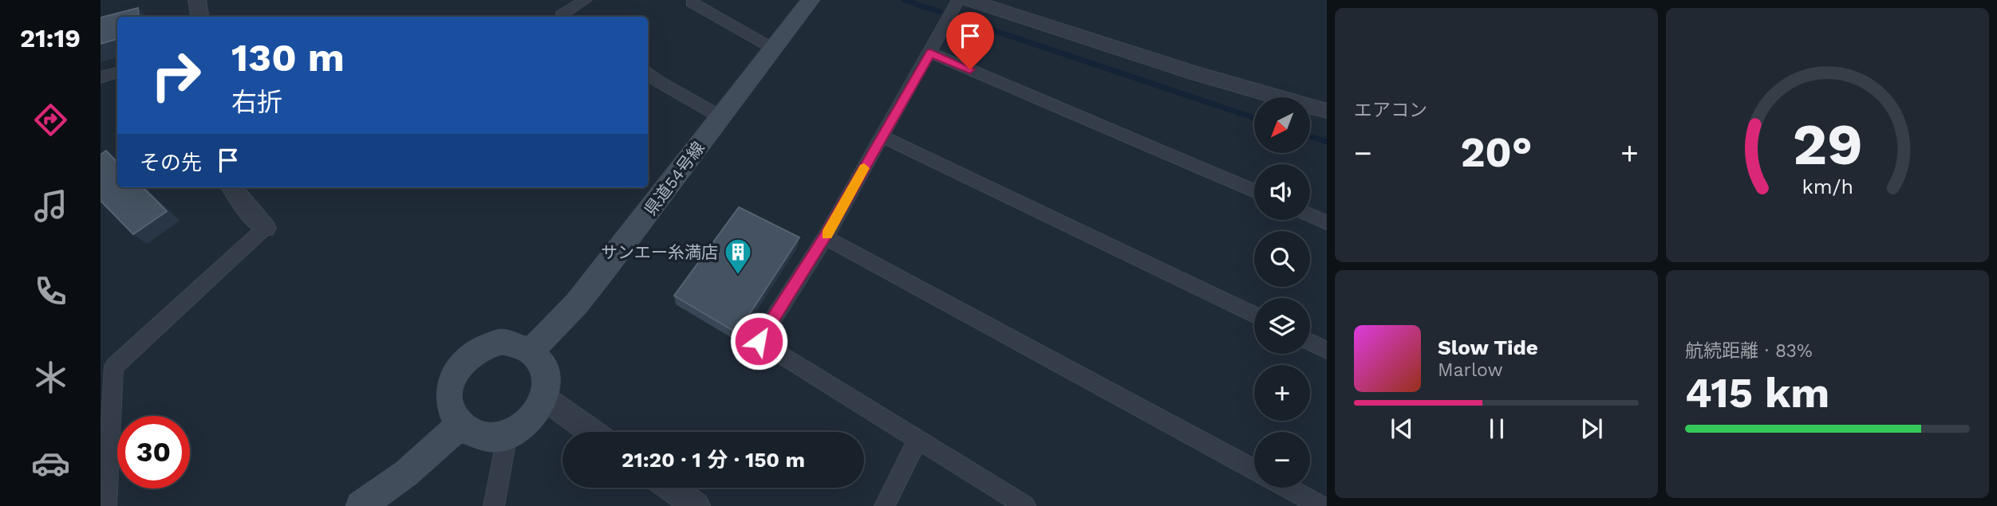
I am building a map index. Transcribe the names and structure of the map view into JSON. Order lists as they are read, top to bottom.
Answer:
{
  "streets": {
    "main road": ["県道54号線"]
  },
  "places": {
    "building": ["サンエー糸満店"]
  },
  "north": "bottom left",
  "page": {
    "tabs": "21:19",
    "tile": [
      "エアコン",
      ["航続距離 · 83%", "415 km"]
    ],
    "turn": ["130 m", "右折"],
    "map_buttons": ["+", "−"],
    "heat": ["−", "20°", "+"],
    "then": "その先",
    "song": ["Slow Tide", "Marlow"],
    "limit": "30",
    "trip": "21:20 · 1 分 · 150 m",
    "gauge": ["29", "km/h"]
  }
}
